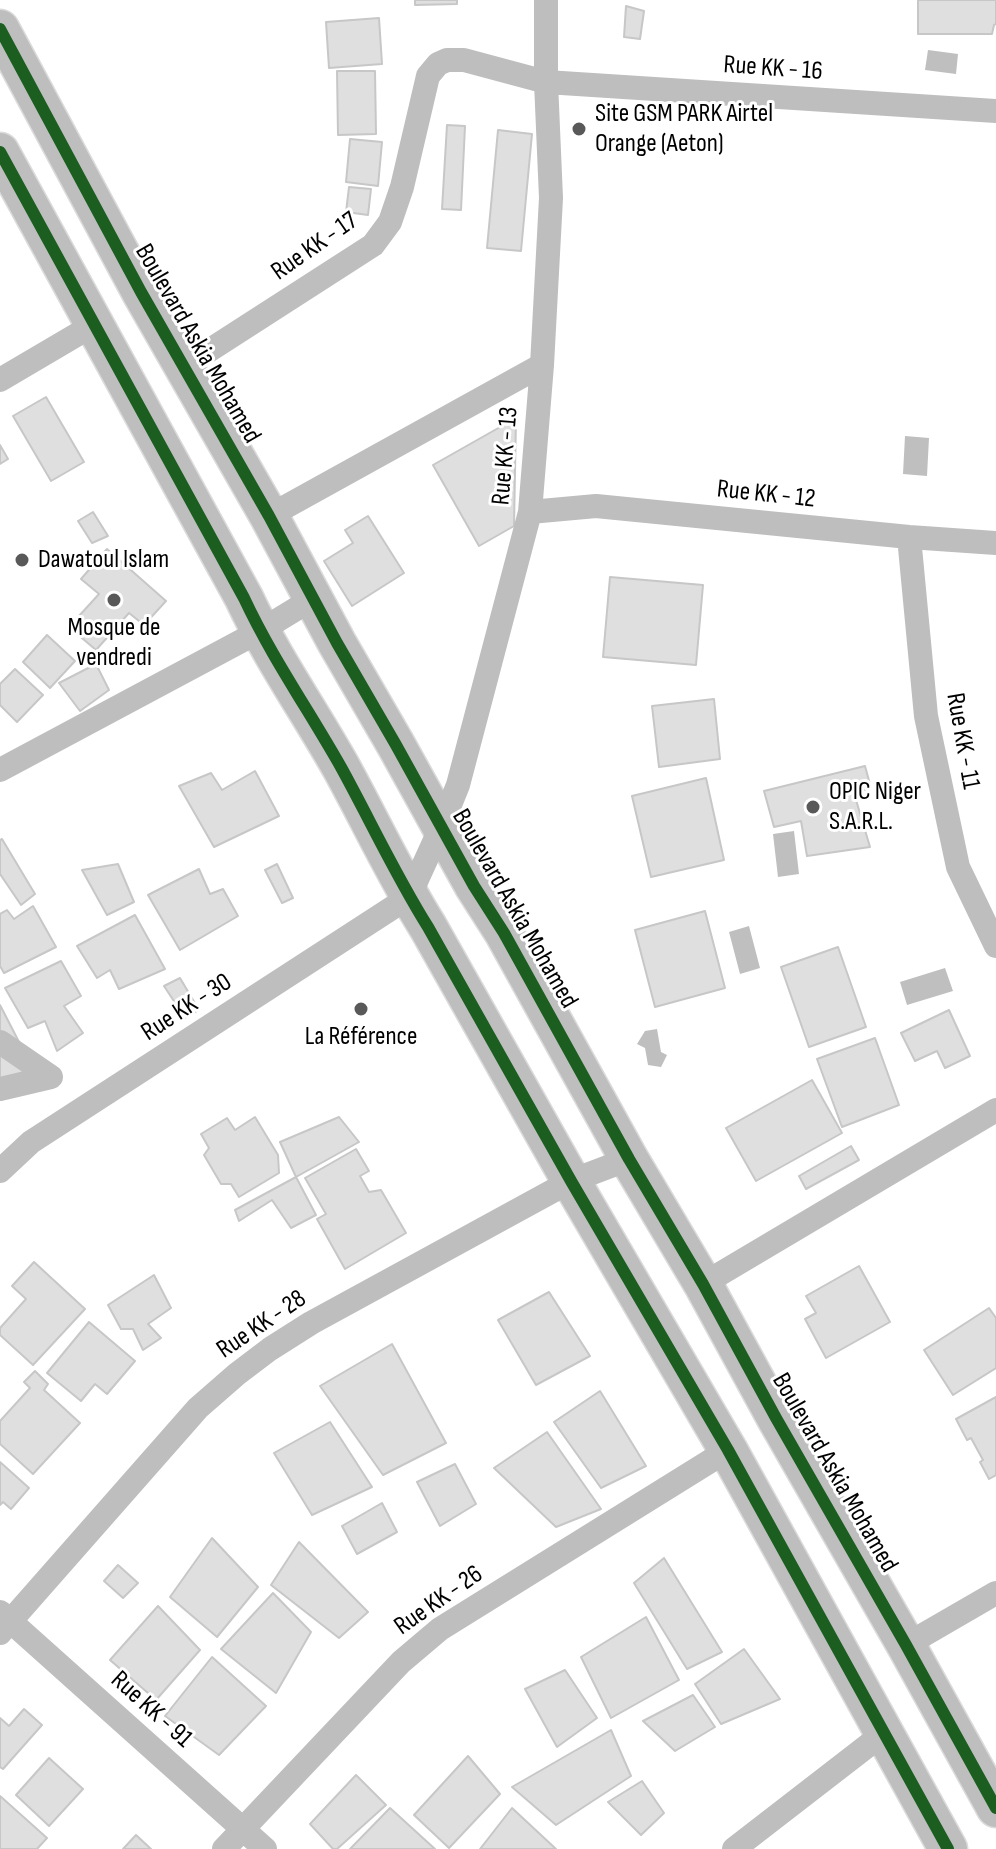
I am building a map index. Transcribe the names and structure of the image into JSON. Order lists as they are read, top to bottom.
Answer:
{
  "streets": {
    "main road": ["Boulevard Askia Mohamed"],
    "street": [
      "Rue KK - 16",
      "Rue KK - 17",
      "Rue KK - 13",
      "Rue KK - 12",
      "Rue KK - 11",
      "Rue KK - 30",
      "Rue KK - 28",
      "Rue KK - 26",
      "Rue KK - 91"
    ]
  },
  "crossings": [
    ["Rue KK - 16", "Rue KK - 17"],
    ["Rue KK - 16", "Rue KK - 13"],
    ["Rue KK - 17", "Boulevard Askia Mohamed"],
    ["Boulevard Askia Mohamed", "Rue KK - 13"],
    ["Boulevard Askia Mohamed", "Rue KK - 28"],
    ["Rue KK - 13", "Rue KK - 12"],
    ["Rue KK - 13", "Rue KK - 30"],
    ["Rue KK - 12", "Rue KK - 11"],
    ["Rue KK - 28", "Rue KK - 91"],
    ["Rue KK - 26", "Rue KK - 91"]
  ],
  "places": [
    "Site GSM PARK Airtel Orange (Aeton)",
    "Dawatoul Islam",
    "Mosque de vendredi",
    "OPIC Niger S.A.R.L.",
    "La Référence"
  ]
}
